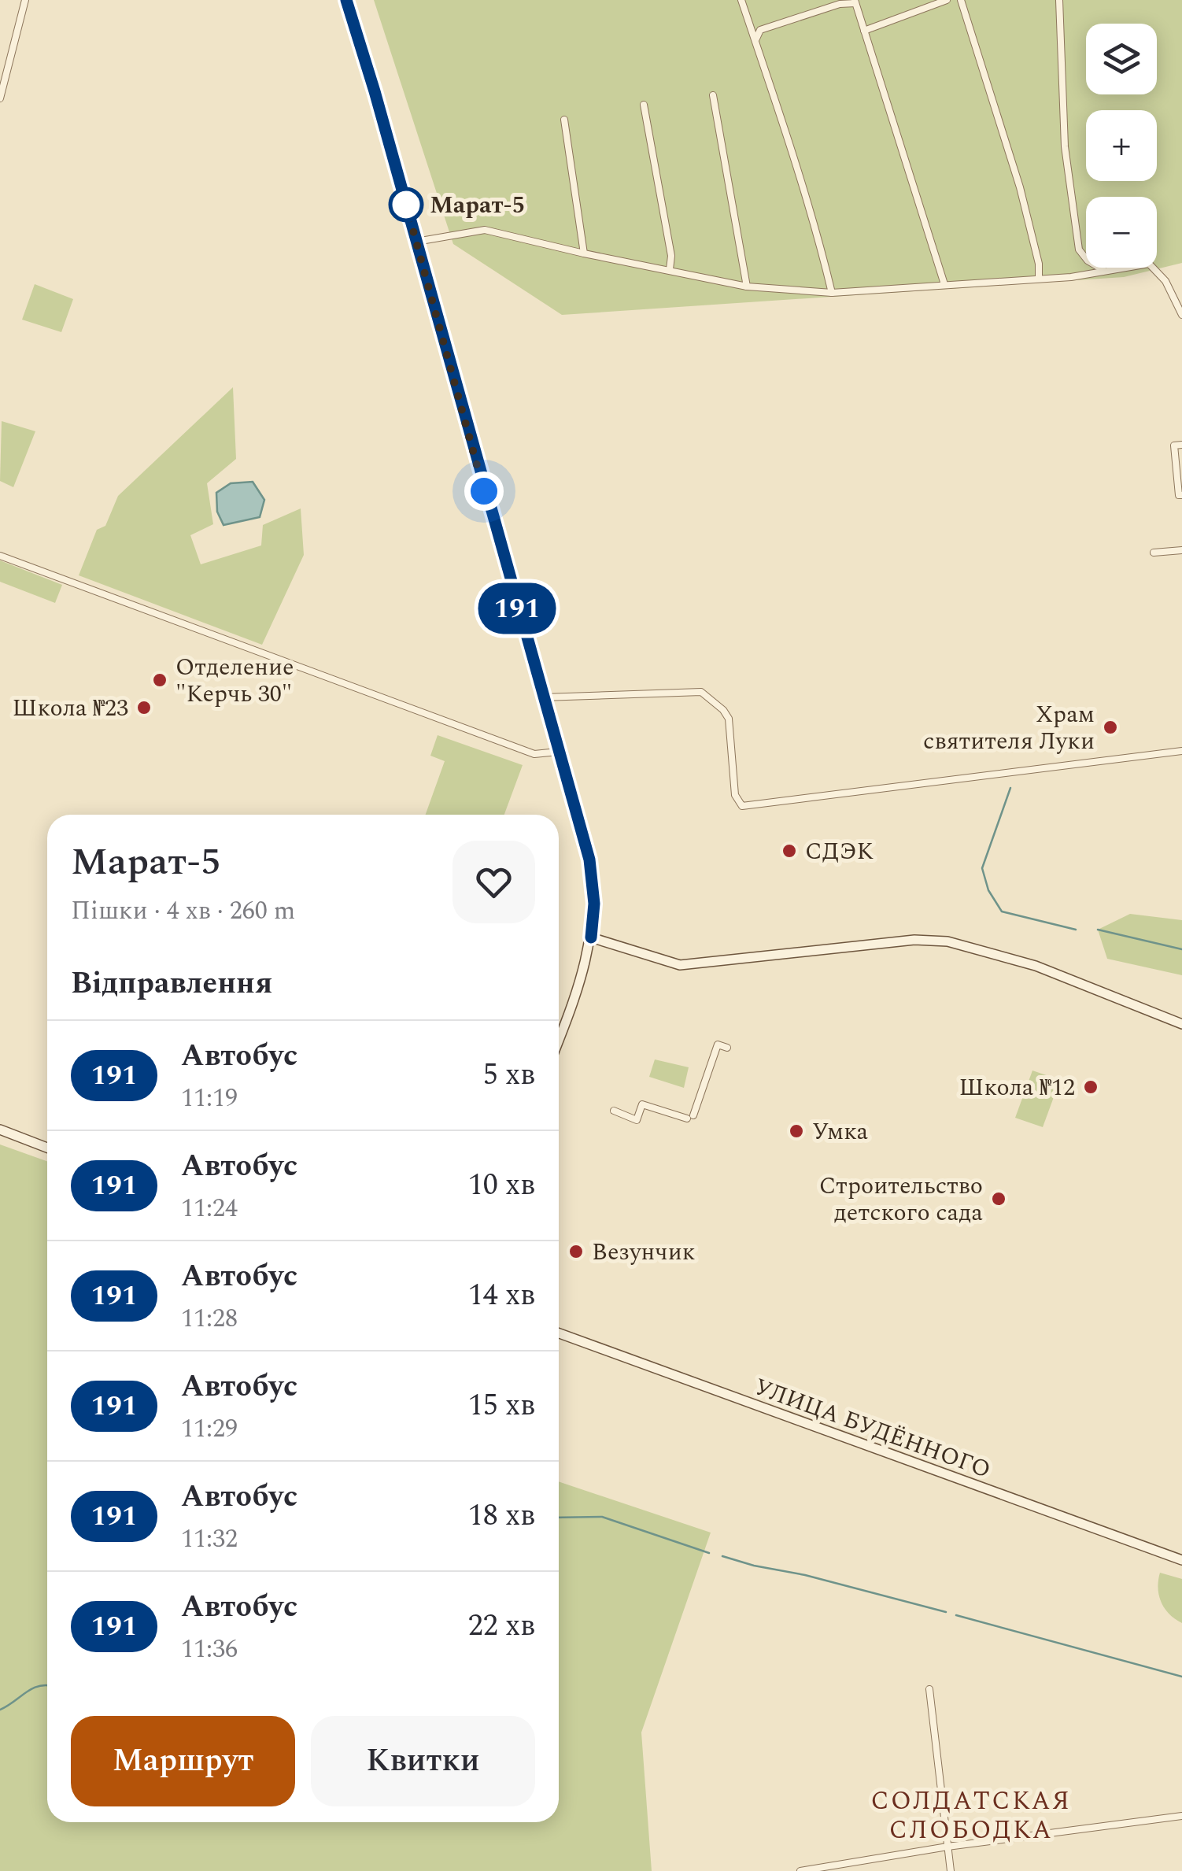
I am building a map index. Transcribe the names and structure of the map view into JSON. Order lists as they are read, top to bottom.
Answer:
{
  "streets": {
    "main road": ["УЛИЦА БУДЁННОГО"]
  },
  "districts": ["СОЛДАТСКАЯ СЛОБОДКА"],
  "places": [
    "Марат-5",
    "Отделение \"Керчь 30\"",
    "Школа №23",
    "Храм святителя Луки",
    "СДЭК",
    "Школа №12",
    "Умка",
    "Строительство детского сада",
    "Везунчик"
  ],
  "lines": ["bus line 191"],
  "page": {
    "on_map": "191",
    "map_buttons": ["+", "−"],
    "heading": [
      ["Марат-5", "Пішки · 4 хв · 260 m"],
      "Відправлення"
    ],
    "list": [
      {
        "mark": "191",
        "name": "Автобус",
        "note": "11:19",
        "value": "5 хв"
      },
      {
        "mark": "191",
        "name": "Автобус",
        "note": "11:24",
        "value": "10 хв"
      },
      {
        "mark": "191",
        "name": "Автобус",
        "note": "11:28",
        "value": "14 хв"
      },
      {
        "mark": "191",
        "name": "Автобус",
        "note": "11:29",
        "value": "15 хв"
      },
      {
        "mark": "191",
        "name": "Автобус",
        "note": "11:32",
        "value": "18 хв"
      },
      {
        "mark": "191",
        "name": "Автобус",
        "note": "11:36",
        "value": "22 хв"
      }
    ],
    "buttons": ["Маршрут", "Квитки"]
  }
}
